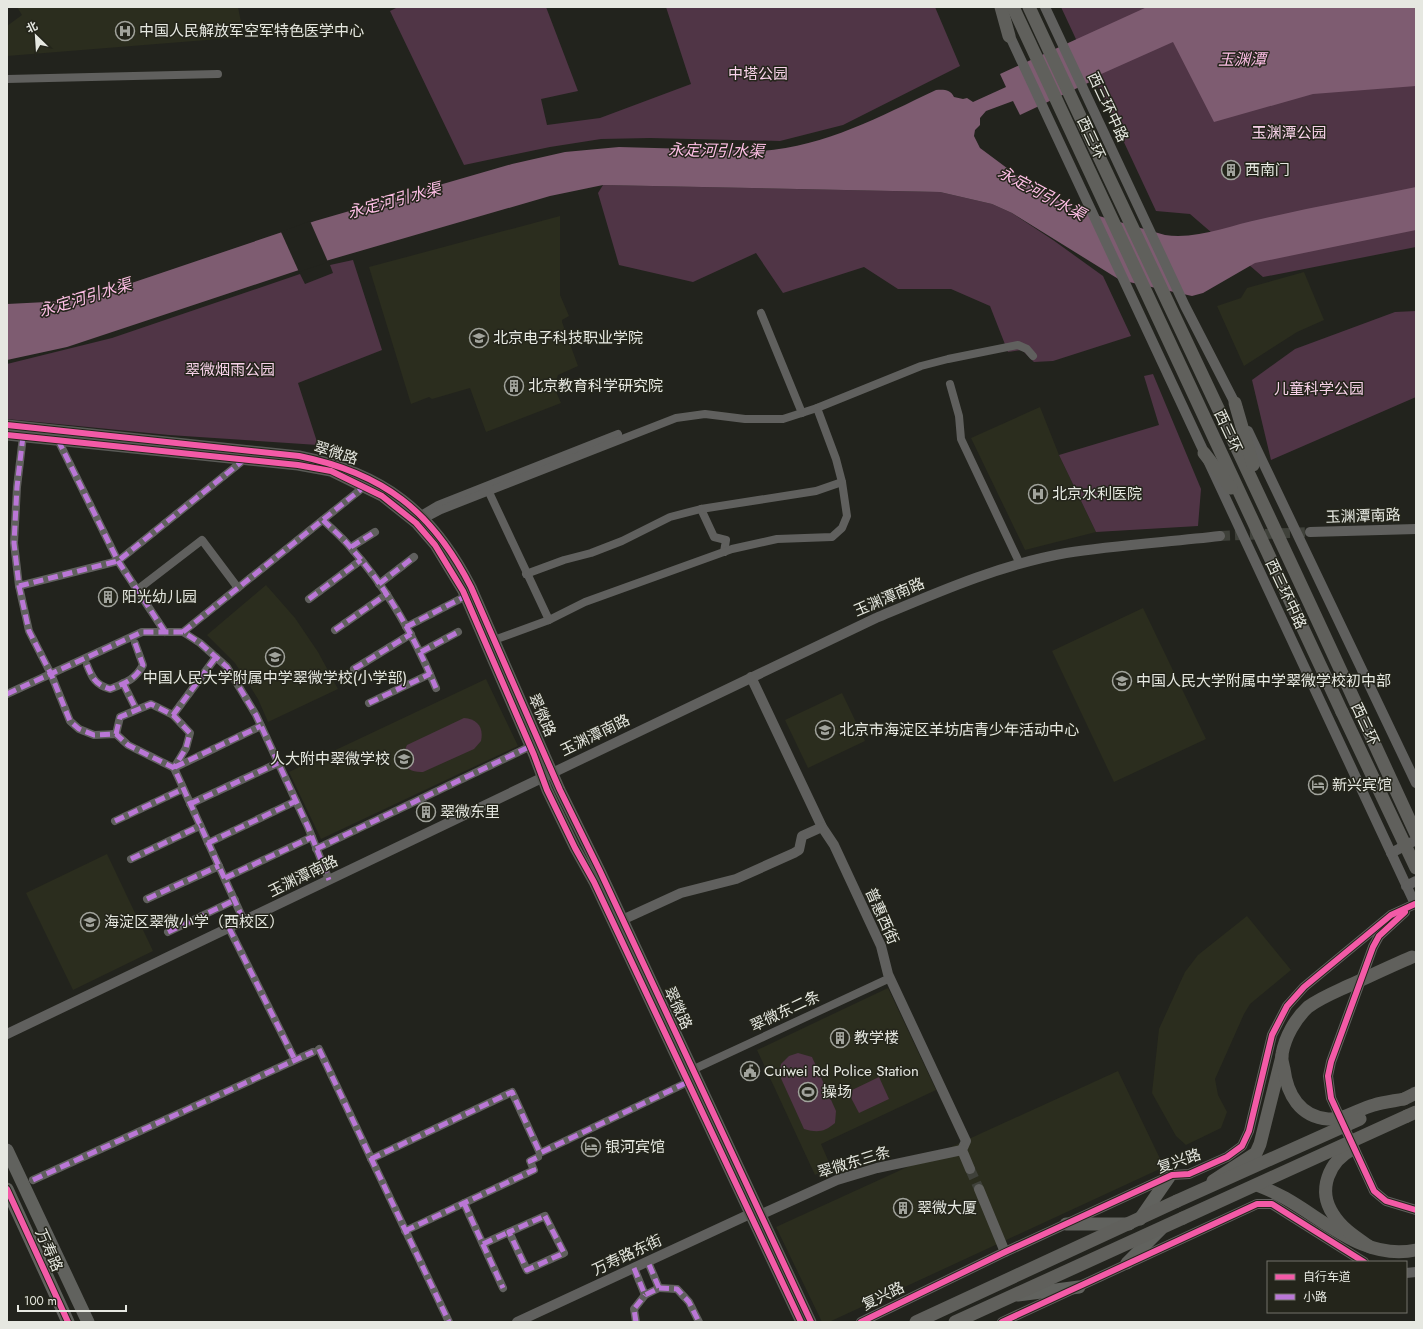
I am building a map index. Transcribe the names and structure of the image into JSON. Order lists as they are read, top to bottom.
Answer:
{
  "streets": {
    "highway": ["西三环"],
    "main road": ["翠微路", "万寿路"],
    "street": [
      "西三环中路",
      "玉渊潭南路",
      "普惠西街",
      "翠微东二条",
      "复兴路",
      "翠微东三条",
      "万寿路东街"
    ]
  },
  "crossings": [
    ["西三环中路", "复兴路"],
    ["翠微路", "玉渊潭南路"],
    ["翠微路", "翠微东二条"],
    ["翠微路", "翠微东三条"],
    ["翠微路", "万寿路东街"],
    ["玉渊潭南路", "普惠西街"],
    ["普惠西街", "翠微东二条"],
    ["普惠西街", "翠微东三条"],
    ["翠微东三条", "万寿路东街"]
  ],
  "water": ["玉渊潭", "永定河引水渠"],
  "parks": [
    "中塔公园",
    "玉渊潭公园",
    "翠微烟雨公园",
    "儿童科学公园"
  ],
  "places": {
    "hospital": ["中国人民解放军空军特色医学中心", "北京水利医院"],
    "building": [
      "西南门",
      "北京教育科学研究院",
      "阳光幼儿园",
      "翠微东里",
      "教学楼",
      "翠微大厦"
    ],
    "school or university": [
      "北京电子科技职业学院",
      "中国人民大学附属中学翠微学校(小学部)",
      "中国人民大学附属中学翠微学校初中部",
      "北京市海淀区羊坊店青少年活动中心",
      "人大附中翠微学校",
      "海淀区翠微小学（西校区）"
    ],
    "hotel": ["新兴宾馆", "银河宾馆"],
    "public building": ["Cuiwei Rd Police Station"],
    "sports": ["操场"]
  },
  "legend": ["自行车道", "小路"],
  "scale_bar": "100 m",
  "north": "top left"
}
